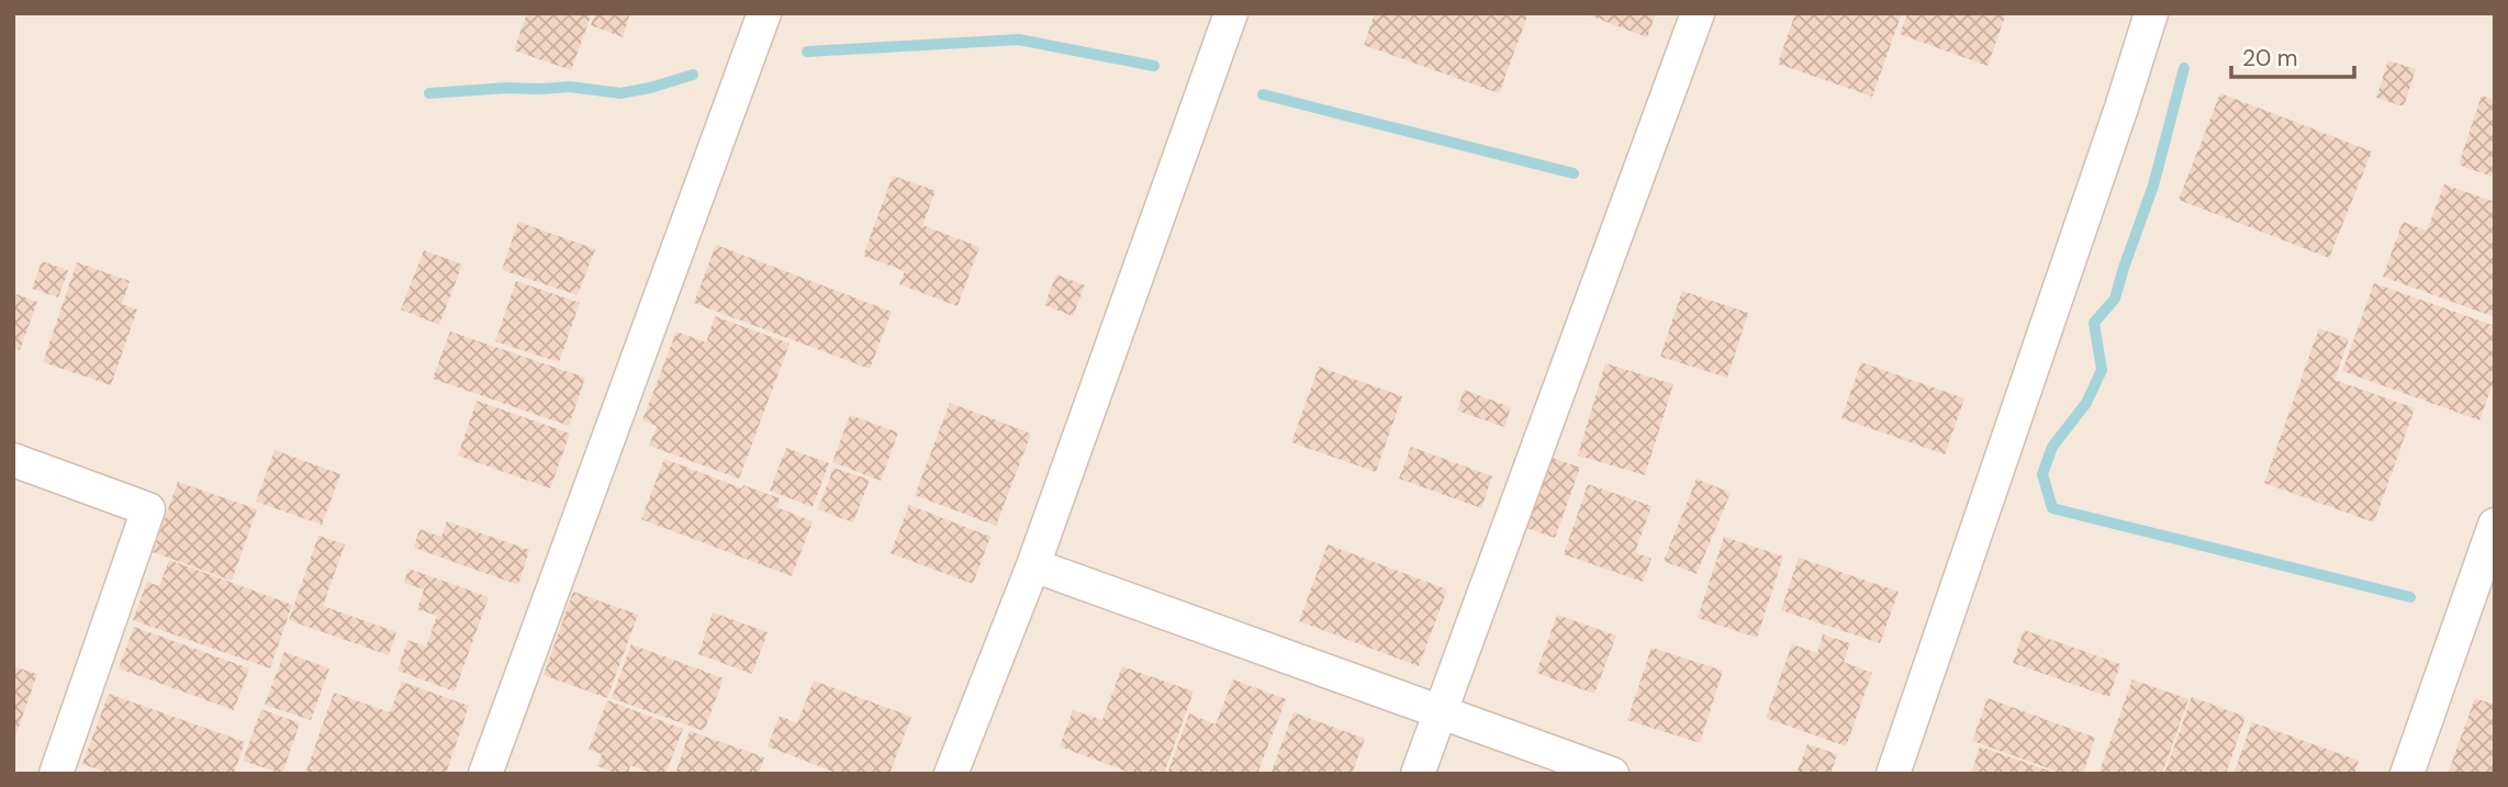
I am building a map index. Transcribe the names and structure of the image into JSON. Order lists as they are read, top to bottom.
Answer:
{
  "scale_bar": "20 m"
}
